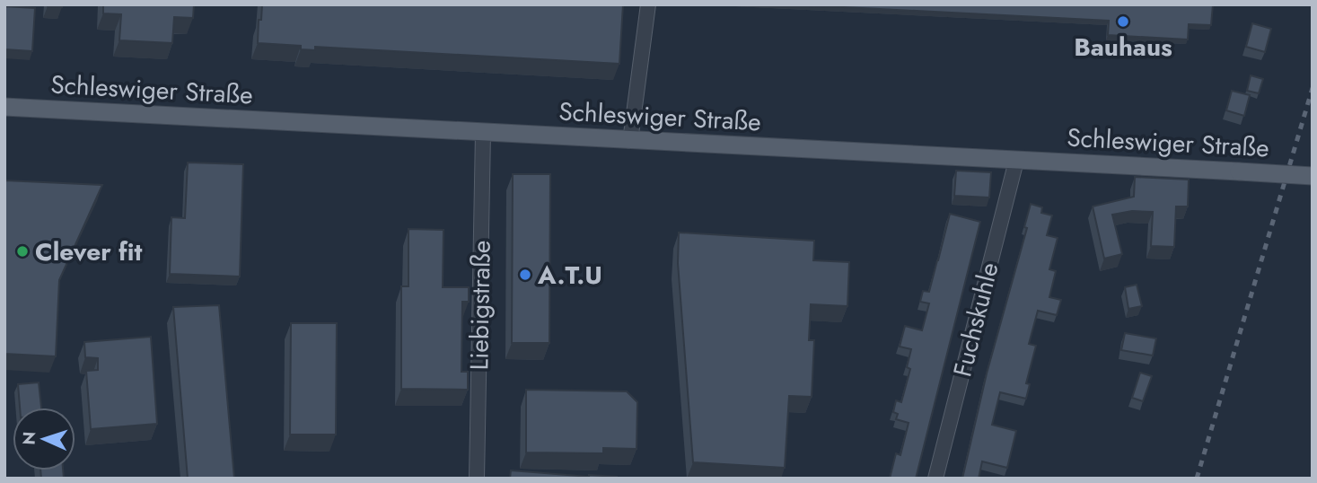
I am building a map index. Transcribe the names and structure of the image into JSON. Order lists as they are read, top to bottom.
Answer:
{
  "streets": {
    "main road": ["Schleswiger Straße"],
    "street": ["Liebigstraße", "Fuchskuhle"]
  },
  "crossings": [
    ["Schleswiger Straße", "Liebigstraße"],
    ["Schleswiger Straße", "Fuchskuhle"]
  ],
  "places": ["Bauhaus", "Clever fit", "A.T.U"],
  "north": "left"
}
